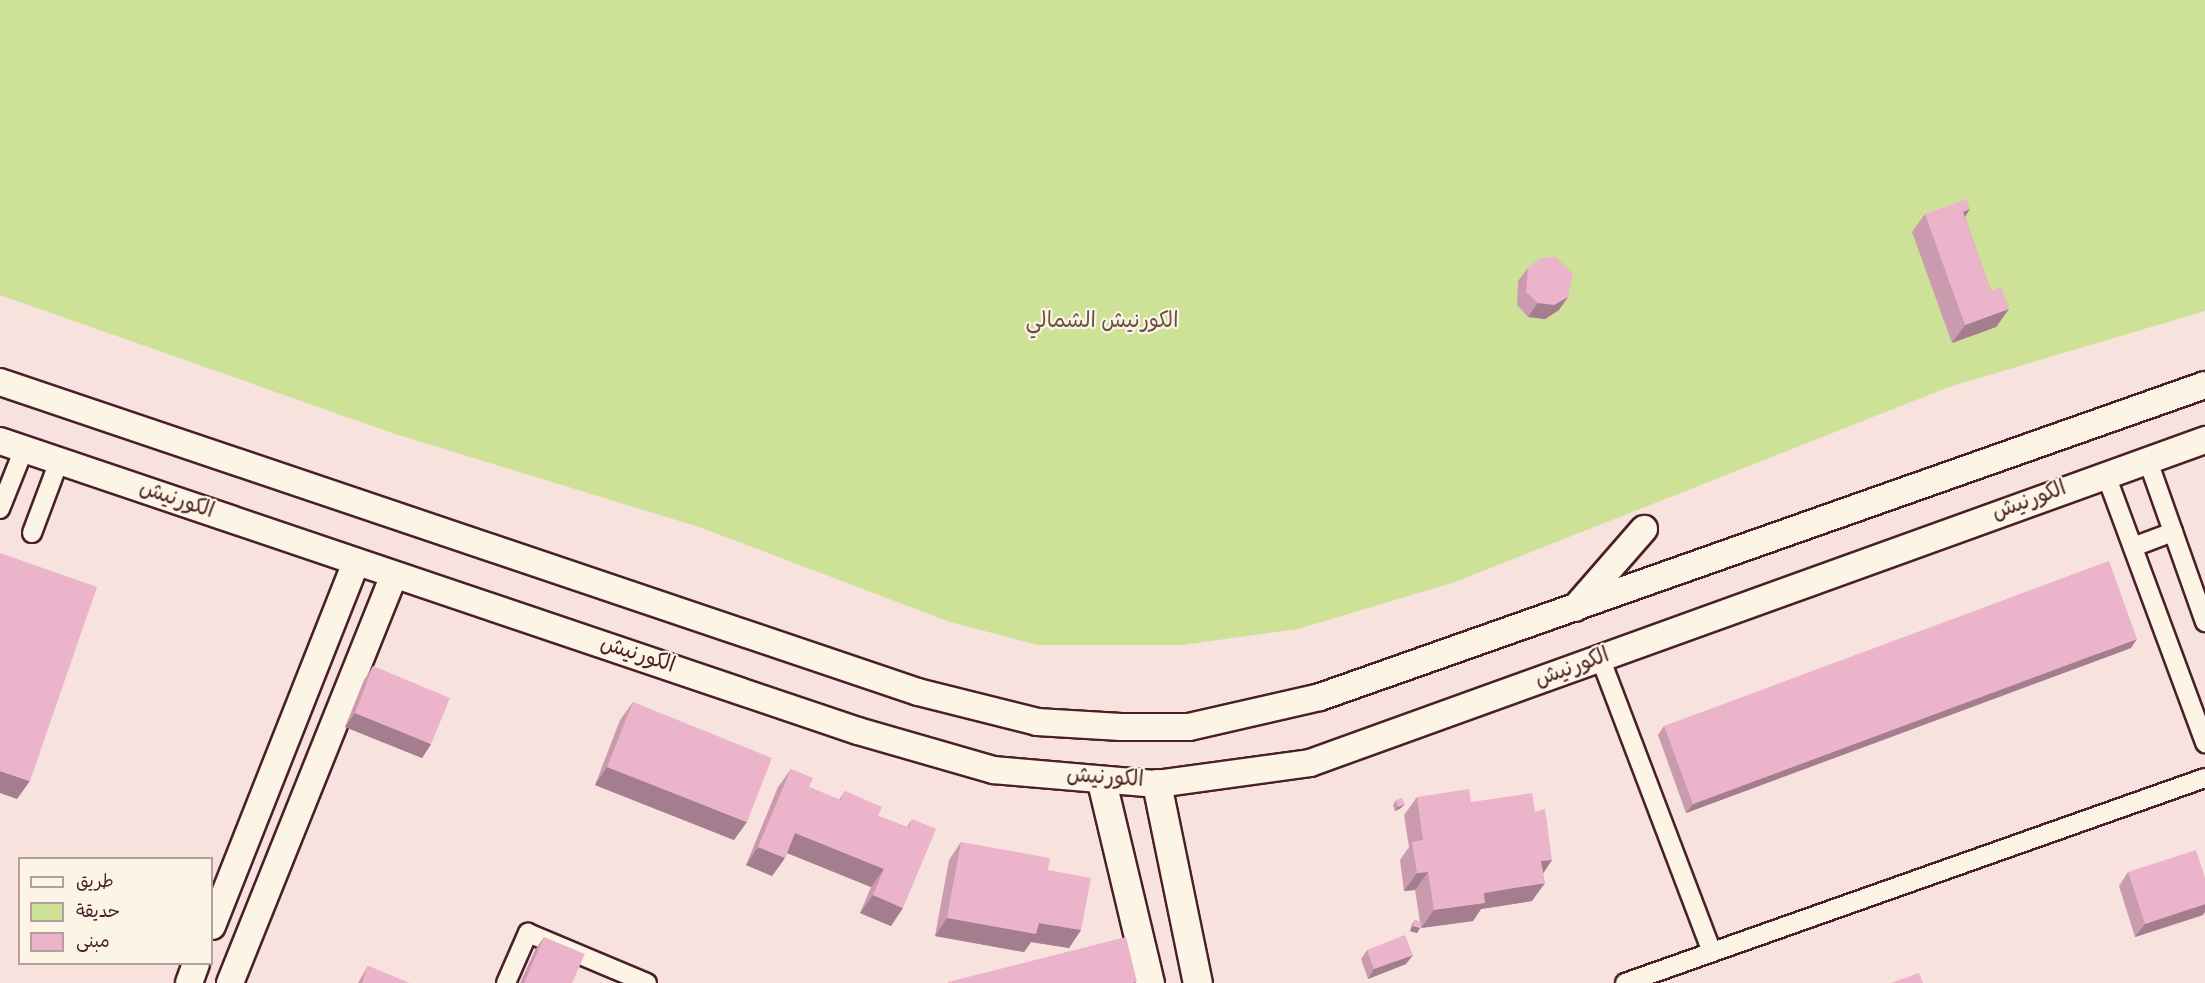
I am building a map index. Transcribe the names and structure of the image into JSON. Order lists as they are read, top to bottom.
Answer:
{
  "streets": {
    "main road": ["الكورنيش"]
  },
  "parks": ["الكورنيش الشمالي"],
  "legend": ["طريق", "حديقة", "مبنى"]
}
